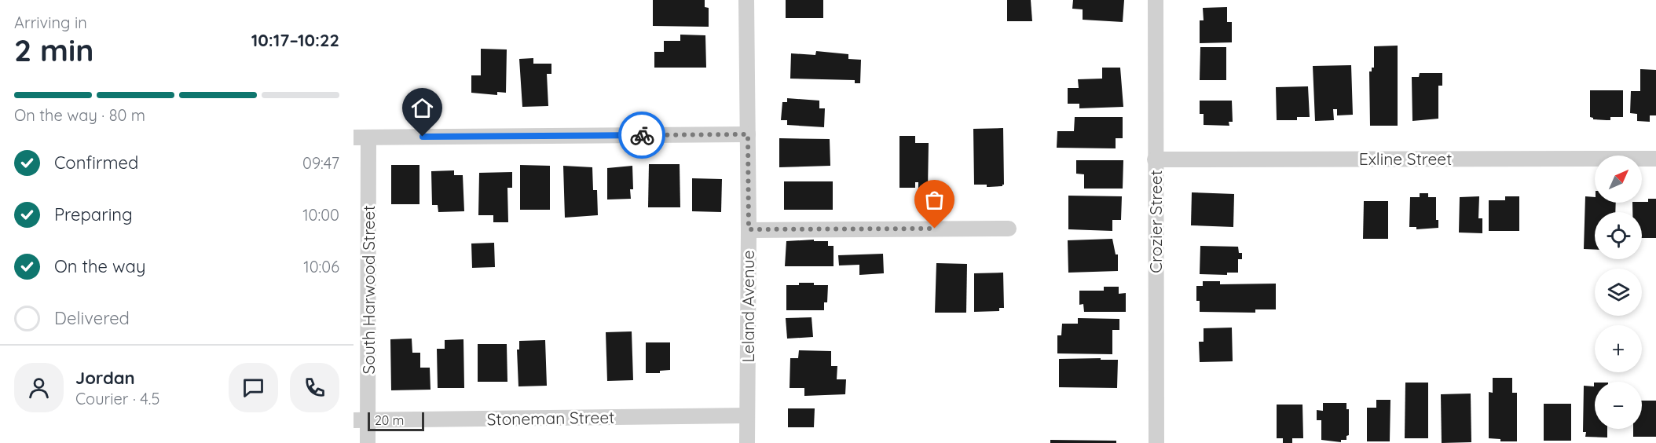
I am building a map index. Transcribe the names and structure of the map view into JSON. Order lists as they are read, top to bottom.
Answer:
{
  "streets": {
    "street": [
      "Exline Street",
      "Crozier Street",
      "South Harwood Street",
      "Leland Avenue",
      "Stoneman Street"
    ]
  },
  "crossings": [
    ["Exline Street", "Crozier Street"],
    ["South Harwood Street", "Stoneman Street"],
    ["Leland Avenue", "Stoneman Street"]
  ],
  "scale_bar": "20 m",
  "north": "top right",
  "page": {
    "heading": ["2 min", "Arriving in", "10:17–10:22"],
    "panel": ["Jordan", "Courier · 4.5"],
    "bar": "On the way · 80 m",
    "list": [
      ["Confirmed", "09:47"],
      ["Preparing", "10:00"],
      ["On the way", "10:06"],
      "Delivered"
    ],
    "map_buttons": ["+", "−"],
    "scale": "20 m"
  }
}
